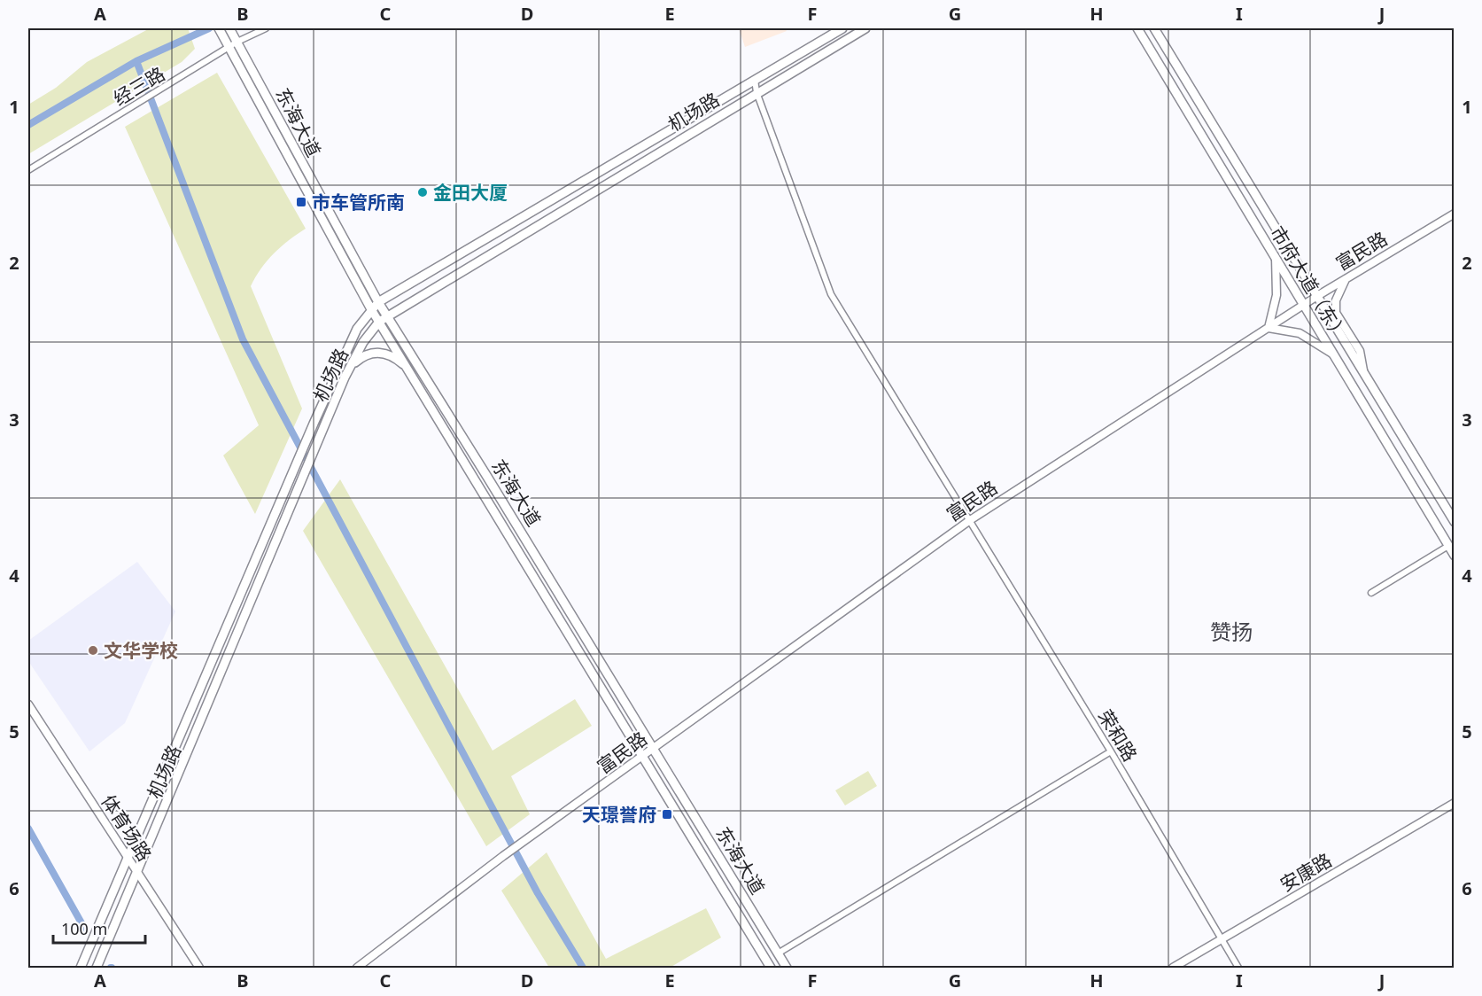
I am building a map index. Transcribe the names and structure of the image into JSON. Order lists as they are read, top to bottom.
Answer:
{
  "streets": {
    "main road": ["机场路", "东海大道", "市府大道（东）"],
    "street": [
      "经三路",
      "富民路",
      "荣和路",
      "体育场路",
      "安康路"
    ]
  },
  "crossings": [
    ["经三路", "东海大道"],
    ["机场路", "东海大道"],
    ["机场路", "荣和路"],
    ["机场路", "体育场路"],
    ["东海大道", "富民路"],
    ["富民路", "市府大道（东）"],
    ["富民路", "荣和路"],
    ["荣和路", "安康路"]
  ],
  "districts": ["赞扬"],
  "places": {
    "other": ["金田大厦", "文华学校"],
    "transit": ["市车管所南", "天璟誉府"]
  },
  "scale_bar": "100 m",
  "grid": {
    "columns": [
      "A",
      "B",
      "C",
      "D",
      "E",
      "F",
      "G",
      "H",
      "I",
      "J"
    ],
    "rows": [
      "1",
      "2",
      "3",
      "4",
      "5",
      "6"
    ]
  }
}
